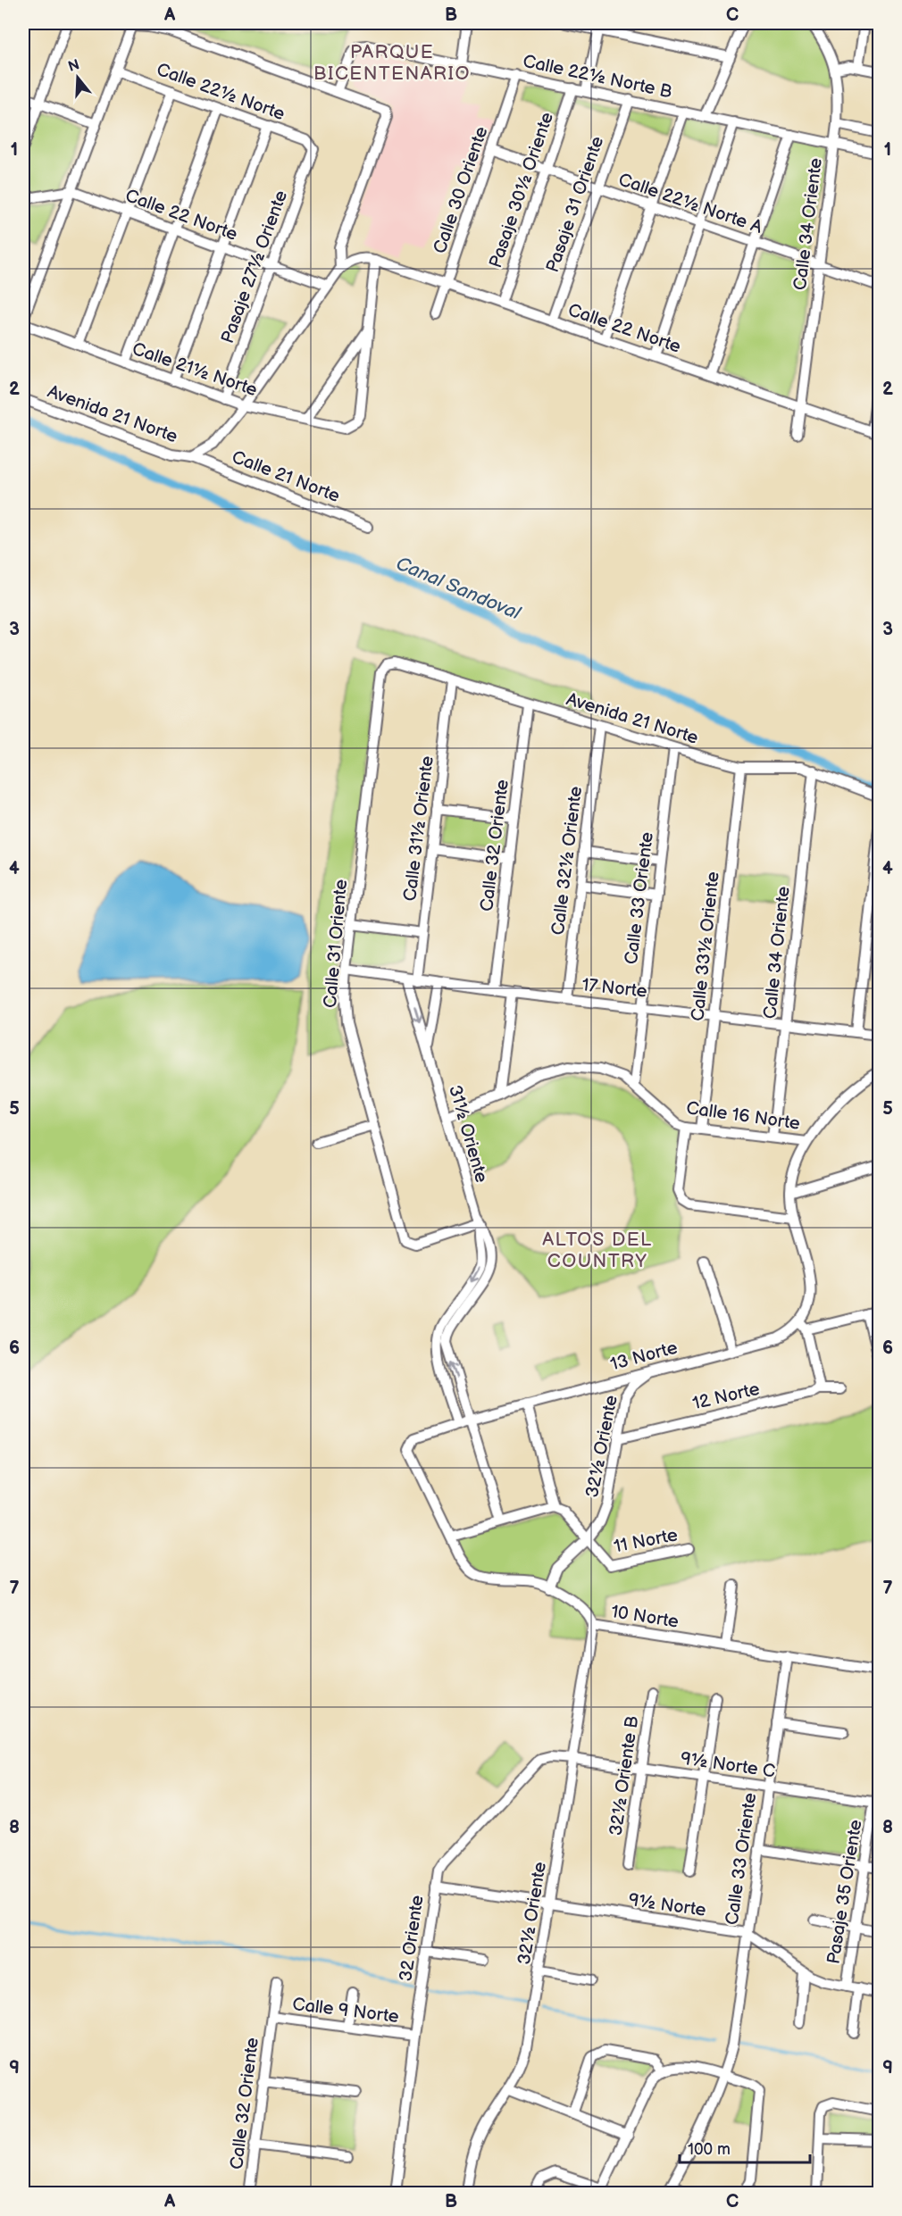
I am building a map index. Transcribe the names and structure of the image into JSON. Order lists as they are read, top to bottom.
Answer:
{
  "streets": {
    "street": [
      "Calle 22½ Norte B",
      "Calle 22½ Norte",
      "Calle 30 Oriente",
      "Pasaje 30½ Oriente",
      "Calle 22½ Norte A",
      "Pasaje 31 Oriente",
      "Calle 22 Norte",
      "Calle 34 Oriente",
      "Pasaje 27½ Oriente",
      "Calle 21½ Norte",
      "Avenida 21 Norte",
      "Calle 21 Norte",
      "Calle 31½ Oriente",
      "Calle 32 Oriente",
      "Calle 32½ Oriente",
      "Calle 33 Oriente",
      "Calle 31 Oriente",
      "Calle 33½ Oriente",
      "17 Norte",
      "Calle 16 Norte",
      "31½ Oriente",
      "13 Norte",
      "12 Norte",
      "32½ Oriente",
      "11 Norte",
      "10 Norte",
      "9½ Norte C",
      "32½ Oriente B",
      "Pasaje 35 Oriente",
      "9½ Norte",
      "32 Oriente",
      "Calle 9 Norte"
    ]
  },
  "crossings": [
    ["Calle 22½ Norte B", "Calle 30 Oriente"],
    ["Calle 22½ Norte B", "Pasaje 30½ Oriente"],
    ["Calle 22½ Norte B", "Pasaje 31 Oriente"],
    ["Calle 22½ Norte B", "Calle 34 Oriente"],
    ["Calle 22½ Norte", "Pasaje 27½ Oriente"],
    ["Calle 30 Oriente", "Calle 22½ Norte A"],
    ["Calle 30 Oriente", "Calle 22 Norte"],
    ["Pasaje 30½ Oriente", "Calle 22½ Norte A"],
    ["Pasaje 30½ Oriente", "Calle 22 Norte"],
    ["Calle 22½ Norte A", "Pasaje 31 Oriente"],
    ["Calle 22½ Norte A", "Calle 34 Oriente"],
    ["Pasaje 31 Oriente", "Calle 22 Norte"],
    ["Calle 22 Norte", "Calle 34 Oriente"],
    ["Calle 22 Norte", "Pasaje 27½ Oriente"],
    ["Calle 22 Norte", "Calle 21½ Norte"],
    ["Calle 34 Oriente", "Avenida 21 Norte"],
    ["Calle 34 Oriente", "17 Norte"],
    ["Calle 34 Oriente", "Calle 16 Norte"],
    ["Pasaje 27½ Oriente", "Calle 21½ Norte"],
    ["Avenida 21 Norte", "Calle 21 Norte"],
    ["Avenida 21 Norte", "Calle 31½ Oriente"],
    ["Avenida 21 Norte", "Calle 32 Oriente"],
    ["Avenida 21 Norte", "Calle 32½ Oriente"],
    ["Avenida 21 Norte", "Calle 33 Oriente"],
    ["Avenida 21 Norte", "Calle 31 Oriente"],
    ["Avenida 21 Norte", "Calle 33½ Oriente"],
    ["Calle 31½ Oriente", "17 Norte"],
    ["Calle 32 Oriente", "17 Norte"],
    ["Calle 32 Oriente", "Calle 9 Norte"],
    ["Calle 32½ Oriente", "17 Norte"],
    ["Calle 33 Oriente", "17 Norte"],
    ["Calle 33 Oriente", "Calle 16 Norte"],
    ["Calle 33 Oriente", "10 Norte"],
    ["Calle 33 Oriente", "9½ Norte C"],
    ["Calle 33 Oriente", "9½ Norte"],
    ["Calle 31 Oriente", "17 Norte"],
    ["Calle 31 Oriente", "31½ Oriente"],
    ["Calle 33½ Oriente", "17 Norte"],
    ["Calle 33½ Oriente", "Calle 16 Norte"],
    ["17 Norte", "31½ Oriente"],
    ["Calle 16 Norte", "31½ Oriente"],
    ["13 Norte", "32½ Oriente"],
    ["13 Norte", "10 Norte"],
    ["12 Norte", "32½ Oriente"],
    ["32½ Oriente", "11 Norte"],
    ["32½ Oriente", "10 Norte"],
    ["32½ Oriente", "9½ Norte C"],
    ["32½ Oriente", "9½ Norte"],
    ["32½ Oriente", "32 Oriente"],
    ["9½ Norte C", "32½ Oriente B"],
    ["9½ Norte C", "Pasaje 35 Oriente"],
    ["9½ Norte C", "32 Oriente"],
    ["Pasaje 35 Oriente", "9½ Norte"],
    ["9½ Norte", "32 Oriente"],
    ["32 Oriente", "Calle 9 Norte"]
  ],
  "districts": ["PARQUE BICENTENARIO", "ALTOS DEL COUNTRY"],
  "water": ["Canal Sandoval"],
  "scale_bar": "100 m",
  "north": "top",
  "grid": {
    "columns": ["A", "B", "C"],
    "rows": [
      "1",
      "2",
      "3",
      "4",
      "5",
      "6",
      "7",
      "8",
      "9"
    ]
  }
}
